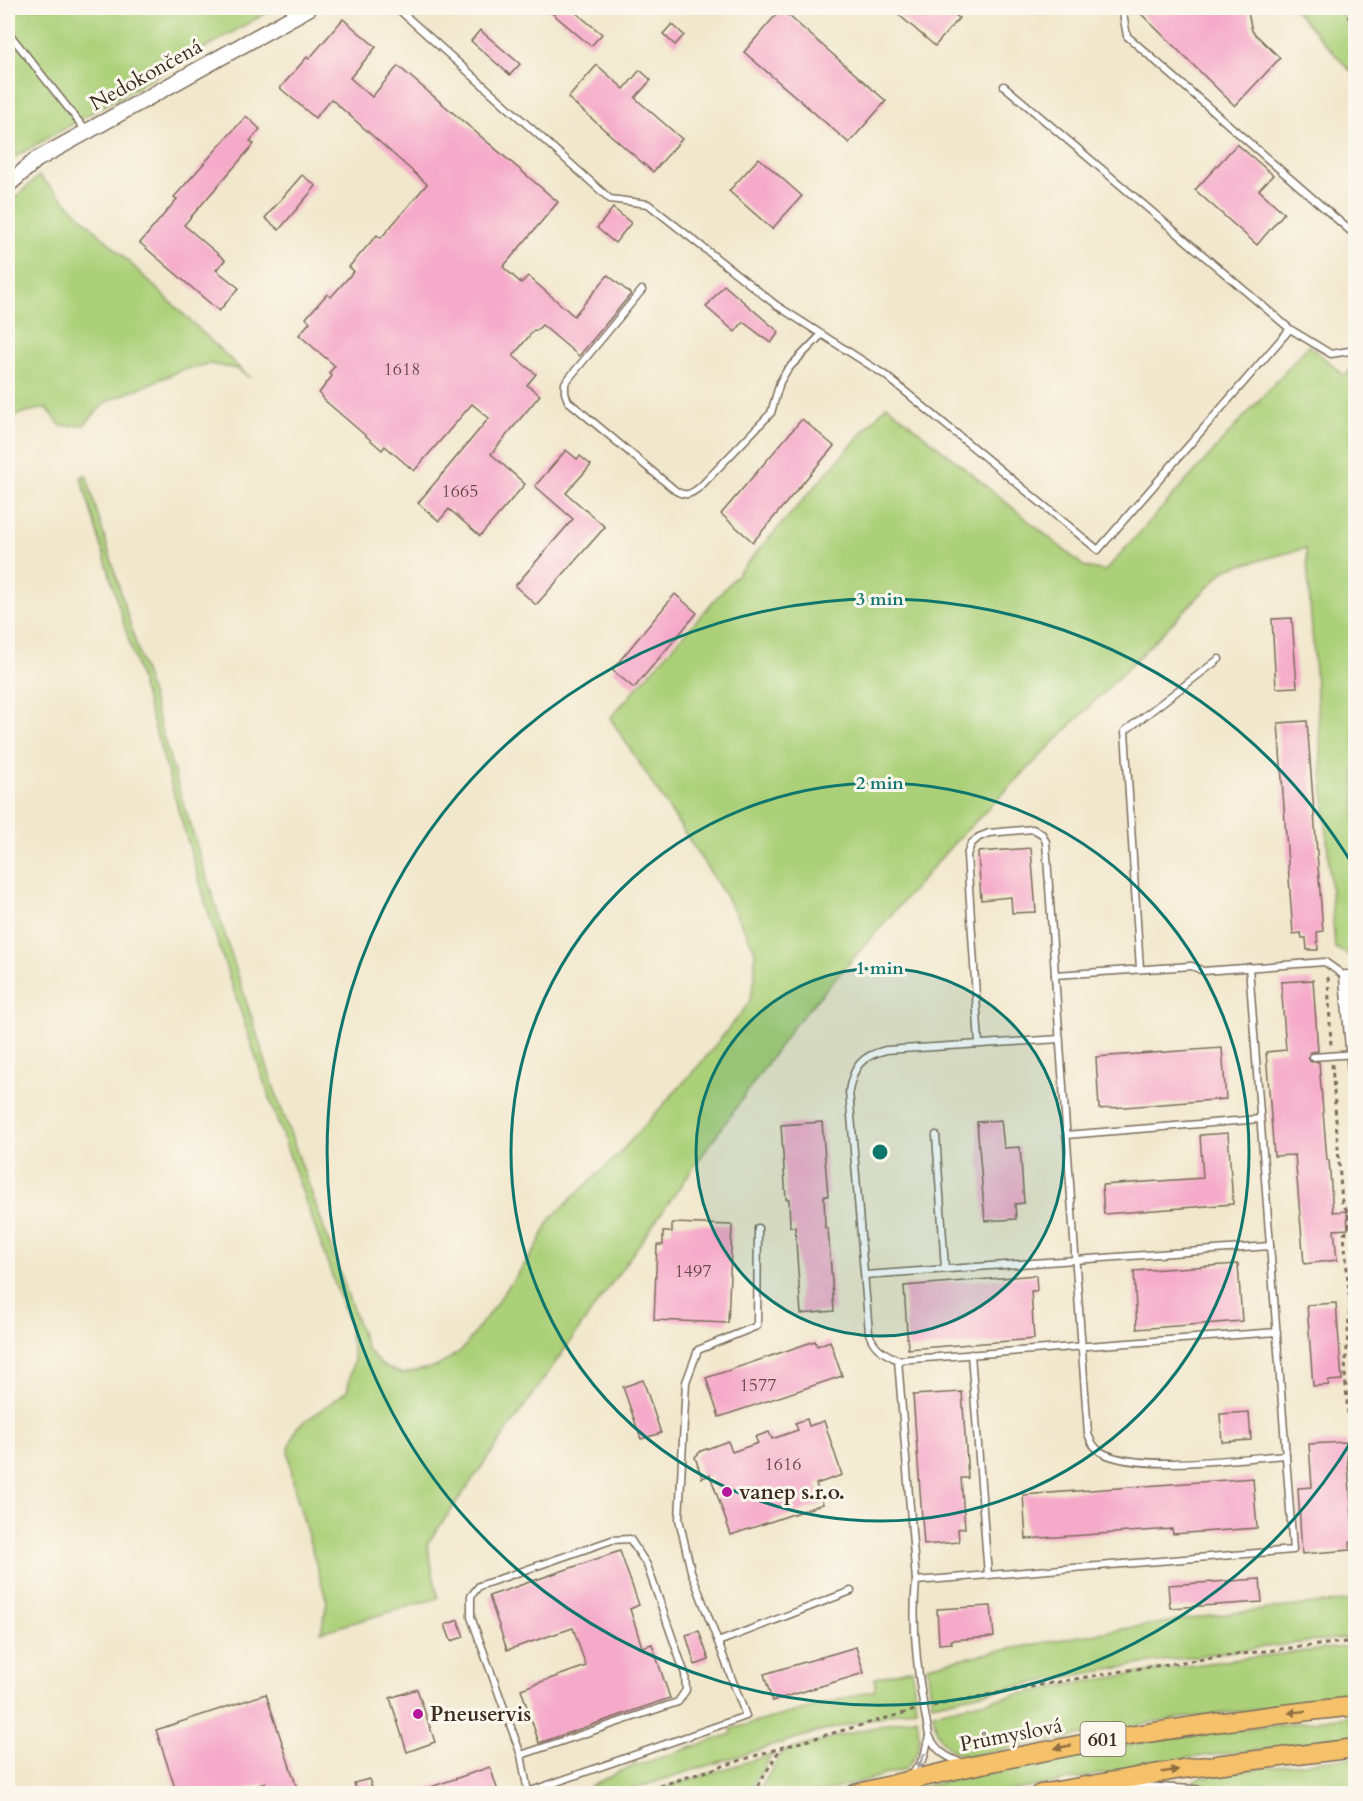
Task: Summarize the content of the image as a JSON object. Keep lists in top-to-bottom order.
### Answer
{
  "streets": {
    "main road": ["Průmyslová", "601"],
    "street": ["Nedokončená"]
  },
  "places": ["vanep s.r.o.", "Pneuservis"],
  "house_numbers": [
    "1618",
    "1665",
    "1497",
    "1577",
    "1616"
  ],
  "rings": ["3 min", "2 min", "1 min"]
}
